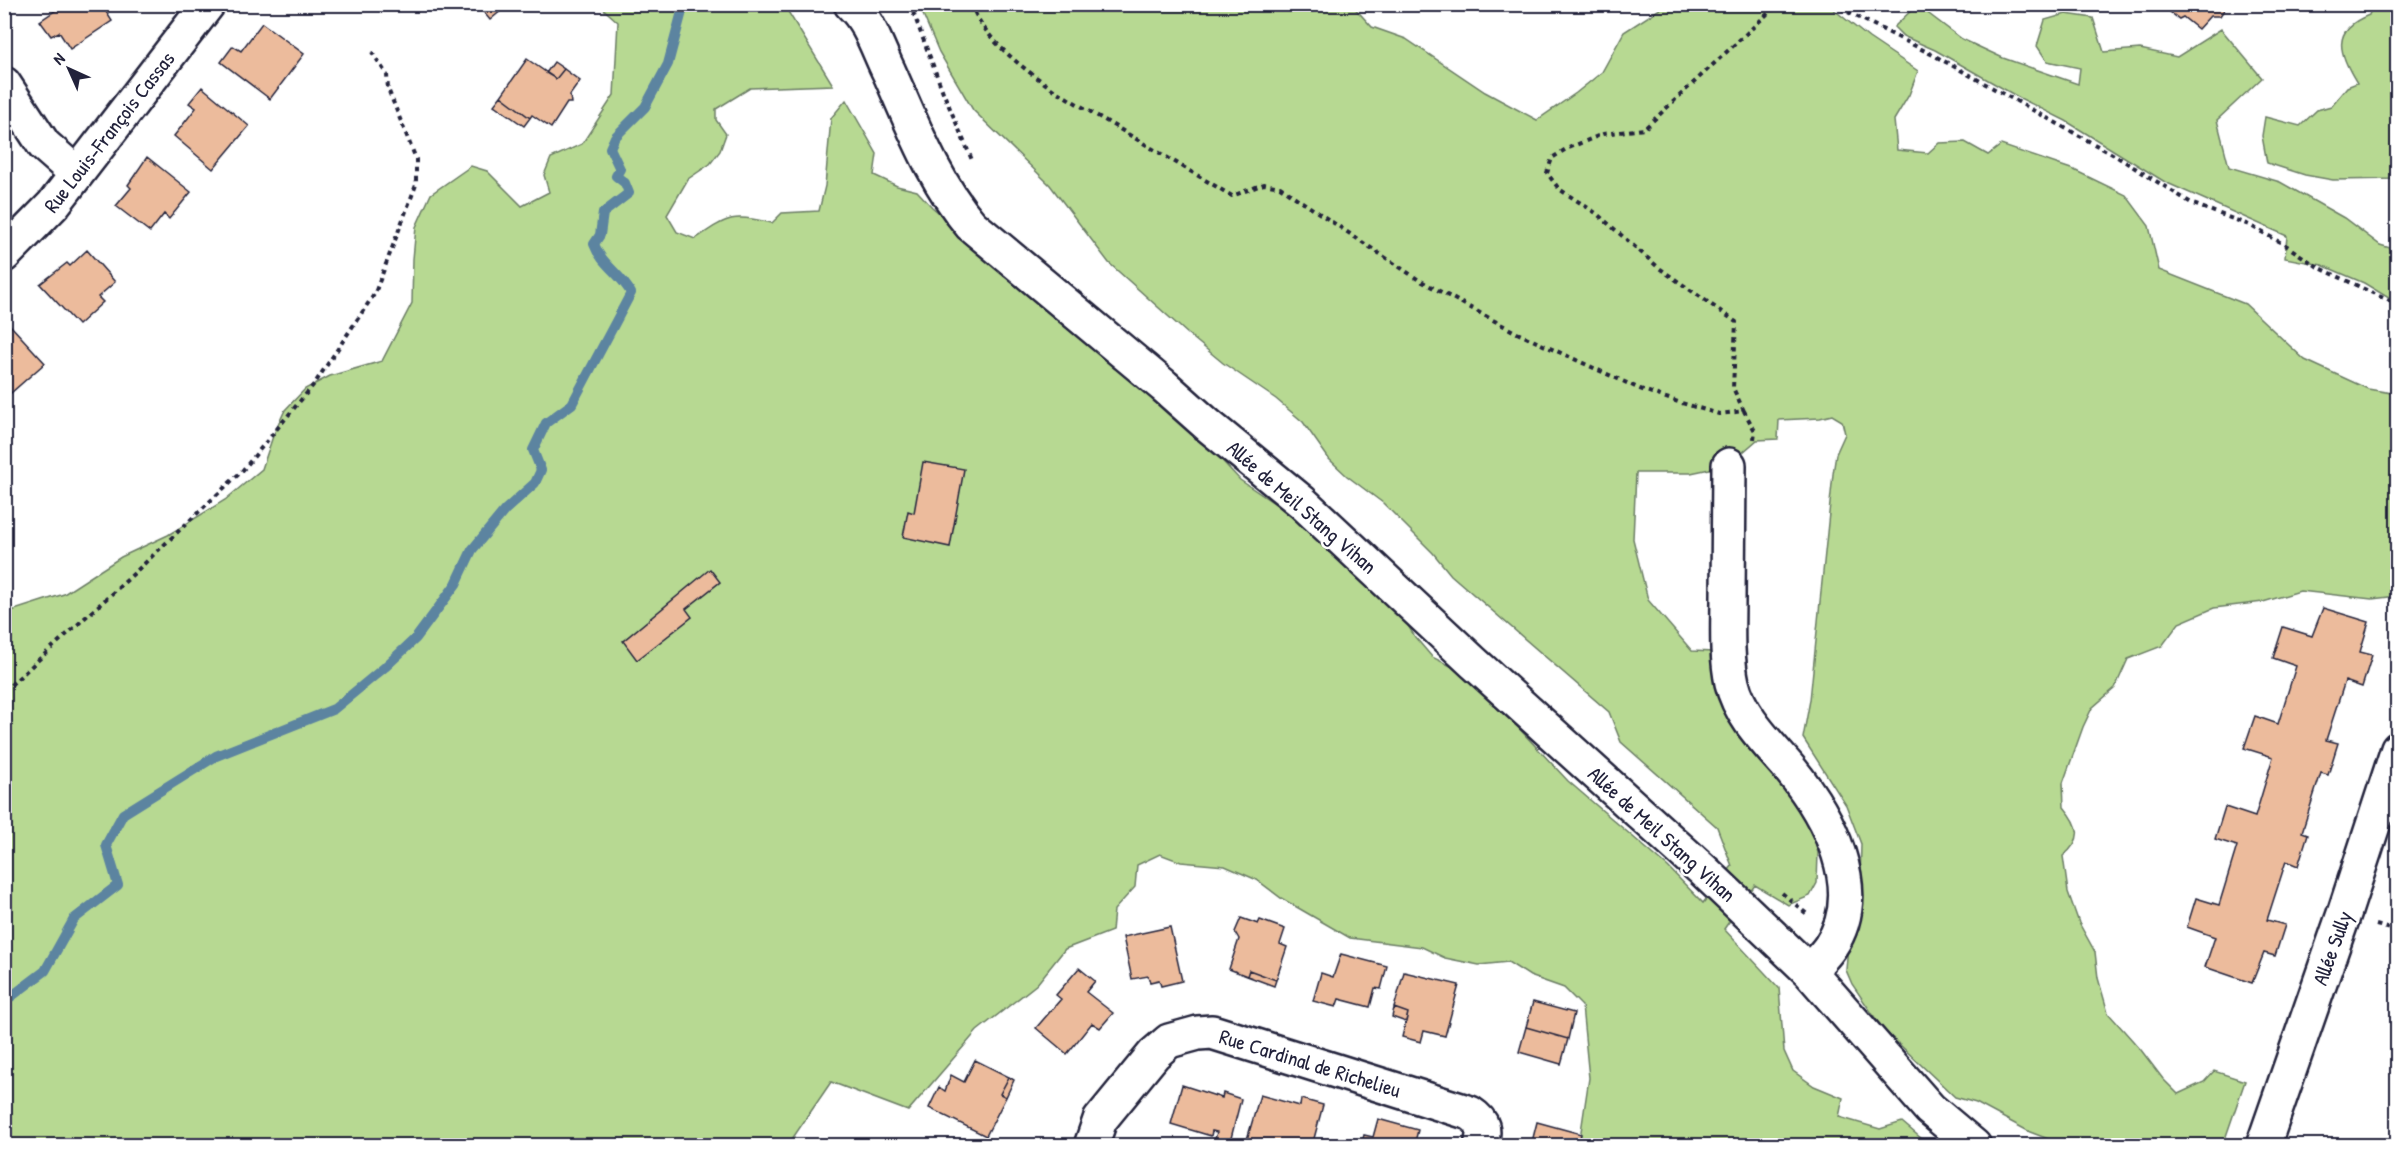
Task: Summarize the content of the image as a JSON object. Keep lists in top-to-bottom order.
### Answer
{
  "streets": {
    "street": [
      "Rue Louis-François Cassas",
      "Allée de Meil Stang Vihan",
      "Allée Sully",
      "Rue Cardinal de Richelieu"
    ]
  },
  "north": "top left"
}
